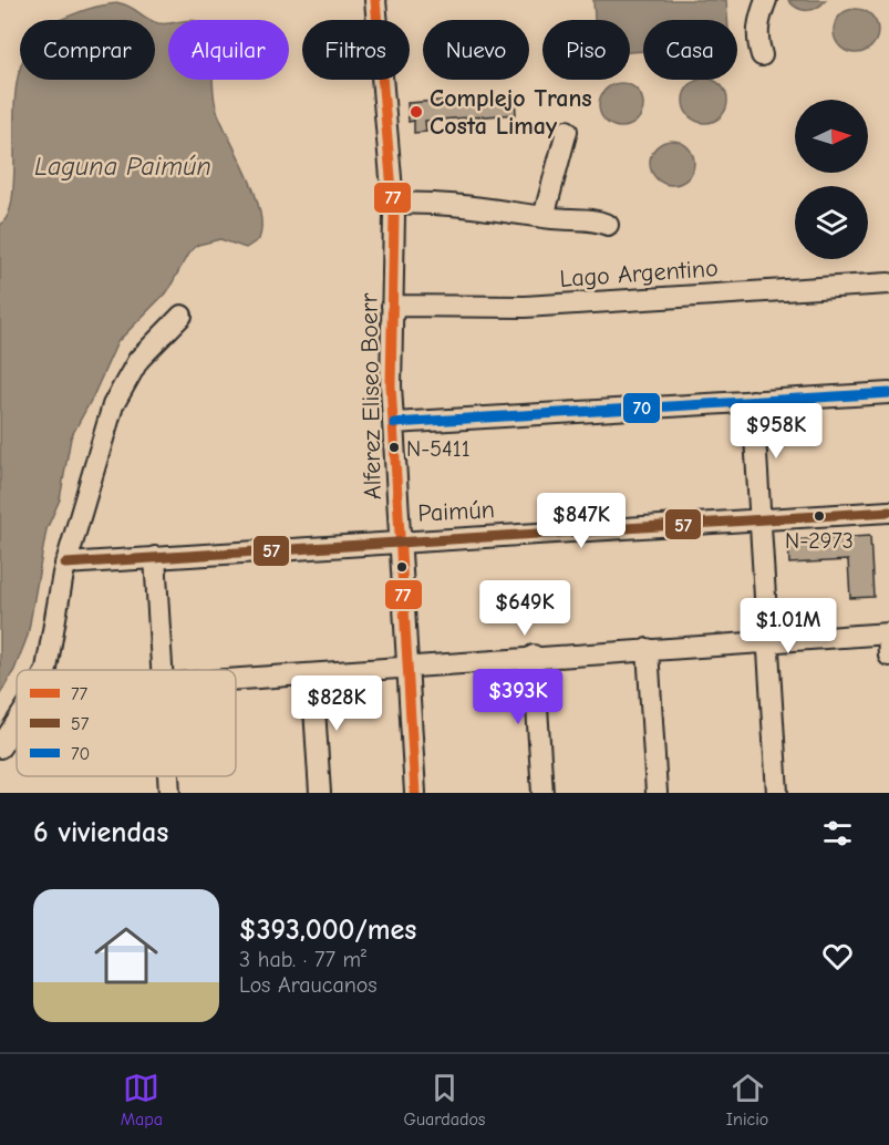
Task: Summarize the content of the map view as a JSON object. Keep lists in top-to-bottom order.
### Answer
{
  "streets": {
    "street": ["Lago Argentino", "Alferez Eliseo Boerr", "Paimún"]
  },
  "crossings": [
    ["Lago Argentino", "Alferez Eliseo Boerr"],
    ["Alferez Eliseo Boerr", "Paimún"]
  ],
  "water": ["Laguna Paimún"],
  "places": ["Complejo Trans Costa Limay", "N-5411", "N-2973"],
  "lines": ["transit line 77", "transit line 70", "transit line 57"],
  "legend": ["77", "57", "70"],
  "north": "right",
  "page": {
    "chip": [
      "Comprar",
      "Alquilar",
      "Filtros",
      "Nuevo",
      "Piso",
      "Casa"
    ],
    "price": [
      "$958K",
      "$847K",
      "$649K",
      "$1.01M",
      "$393K",
      "$828K"
    ],
    "heading": "6 viviendas",
    "list": [
      {
        "name": "$393,000/mes",
        "note": "3 hab. · 77 m² · Los Araucanos"
      }
    ],
    "tabs": ["Mapa", "Guardados", "Inicio"]
  }
}
